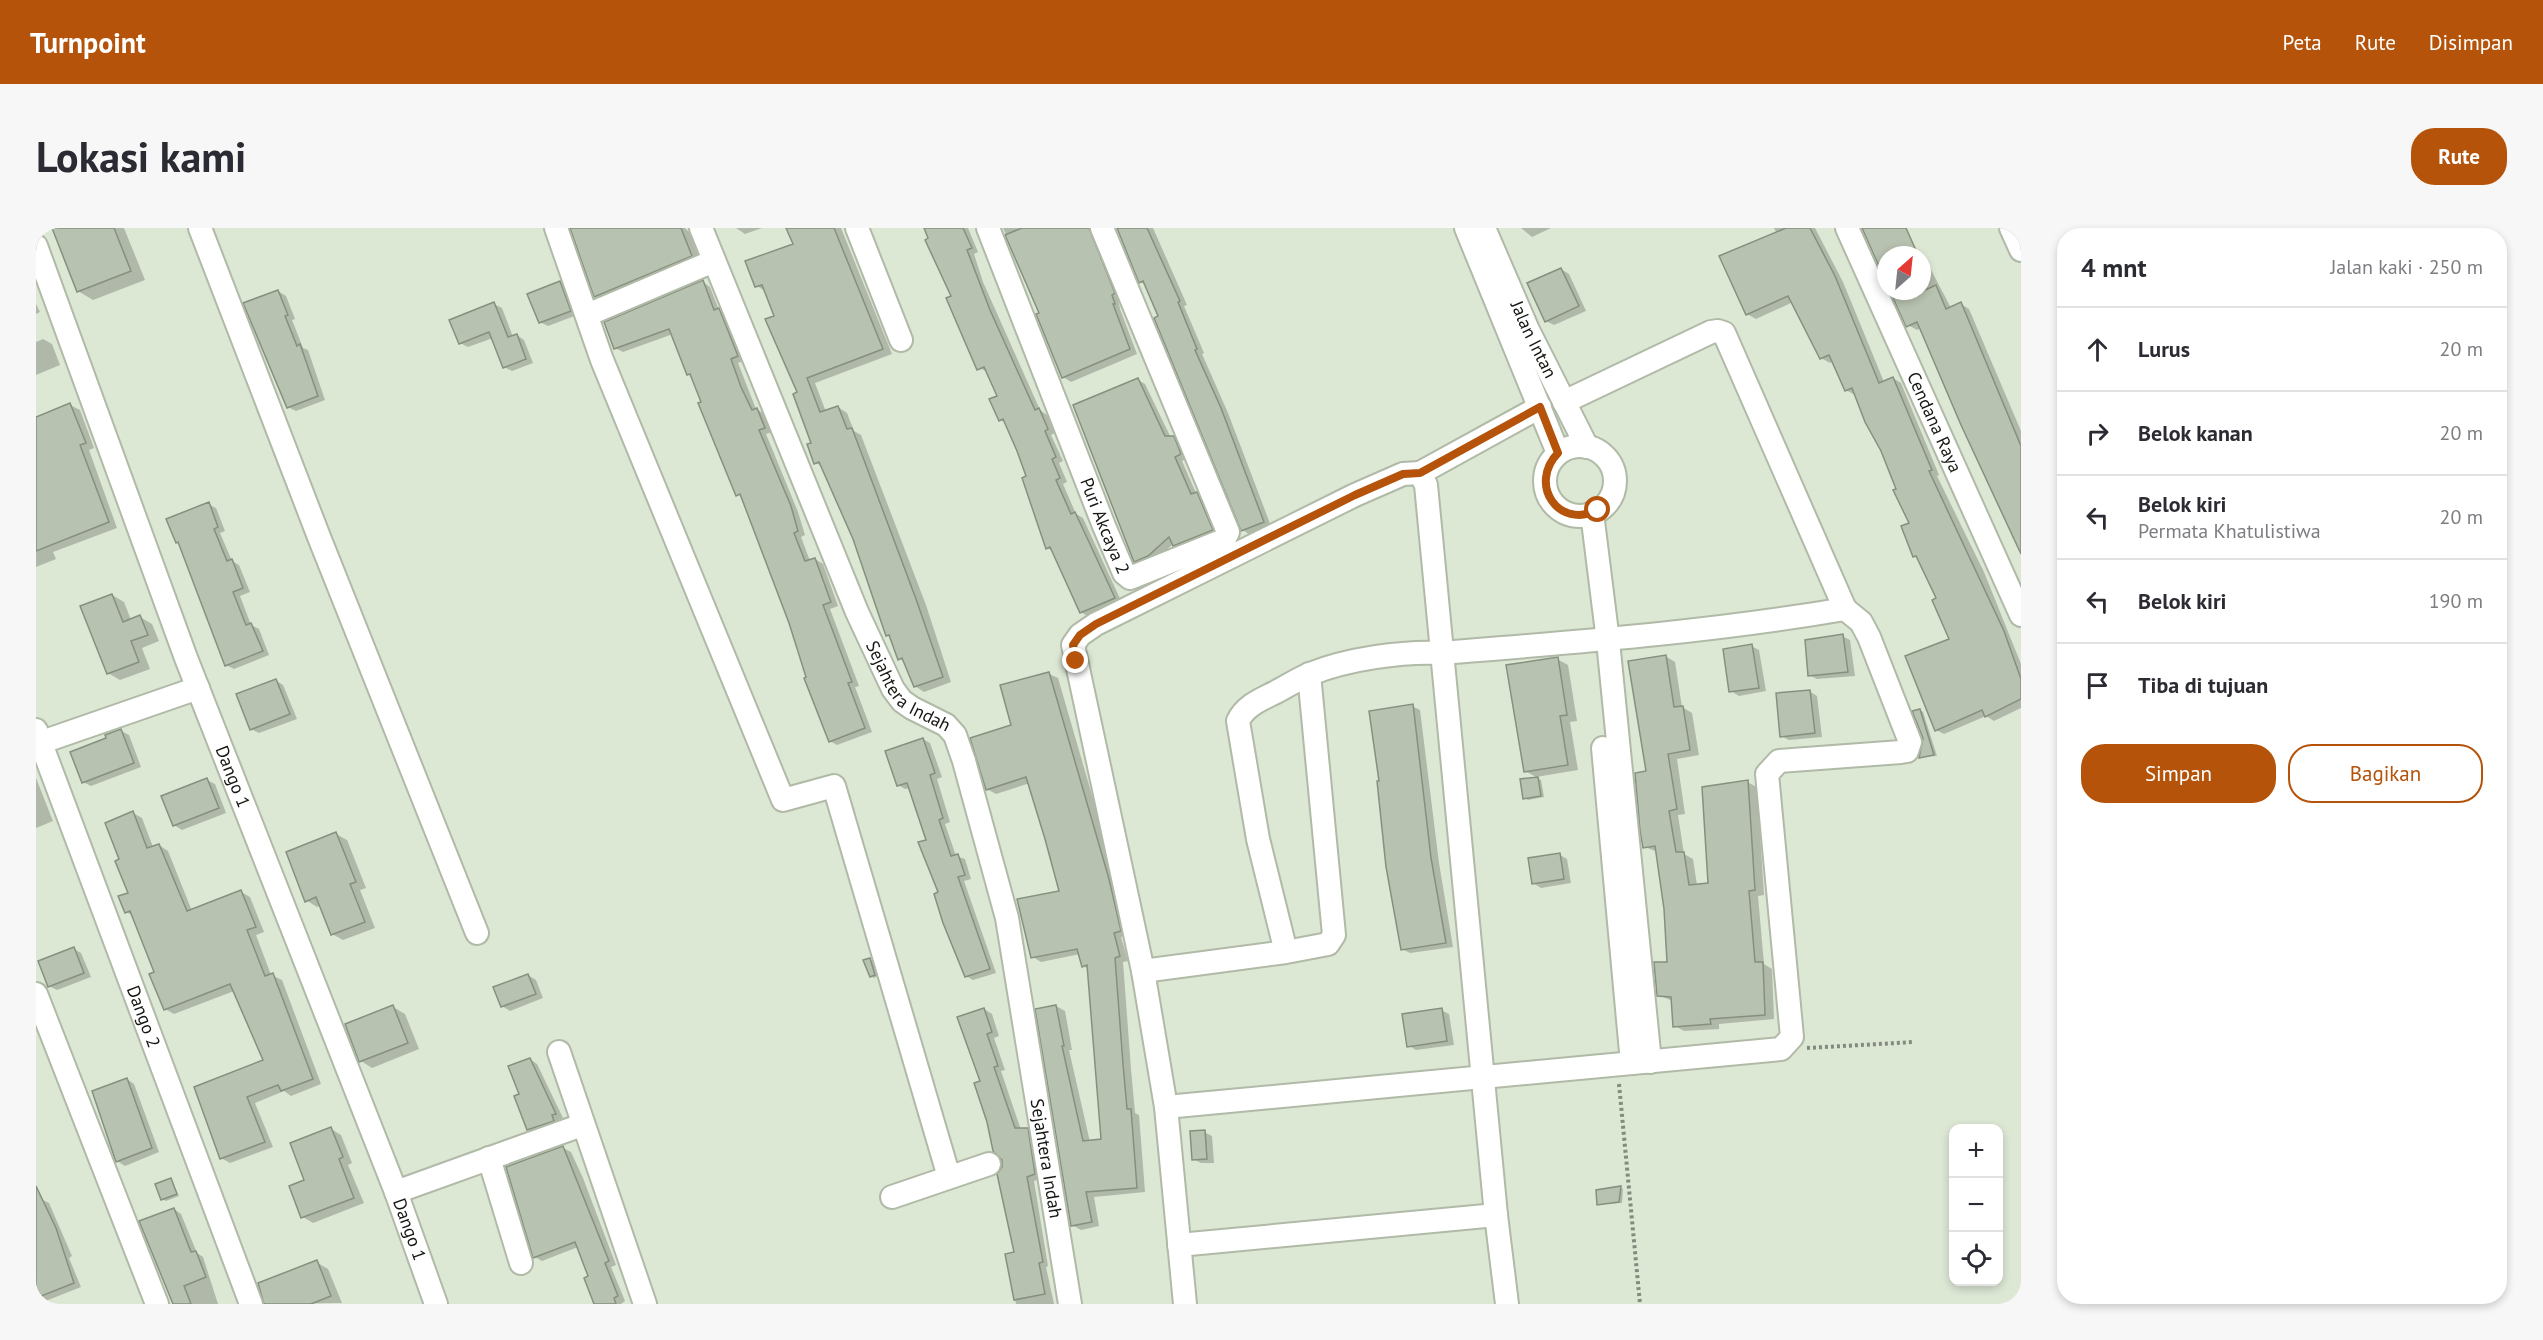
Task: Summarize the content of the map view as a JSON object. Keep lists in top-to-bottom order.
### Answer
{
  "streets": {
    "street": [
      "Jalan Intan",
      "Cendana Raya",
      "Puri Akcaya 2",
      "Sejahtera Indah",
      "Dango 1",
      "Dango 2"
    ]
  },
  "north": "top right",
  "page": {
    "header": "Turnpoint",
    "nav": ["Peta", "Rute", "Disimpan"],
    "buttons": [
      "Rute",
      ["Simpan", "Bagikan"]
    ],
    "title": "Lokasi kami",
    "heading": ["4 mnt", "Jalan kaki · 250 m"],
    "list": [
      ["Lurus", "20 m"],
      ["Belok kanan", "20 m"],
      ["Belok kiri", "Permata Khatulistiwa", "20 m"],
      ["Belok kiri", "190 m"],
      "Tiba di tujuan"
    ],
    "map_buttons": ["+", "−"]
  }
}
